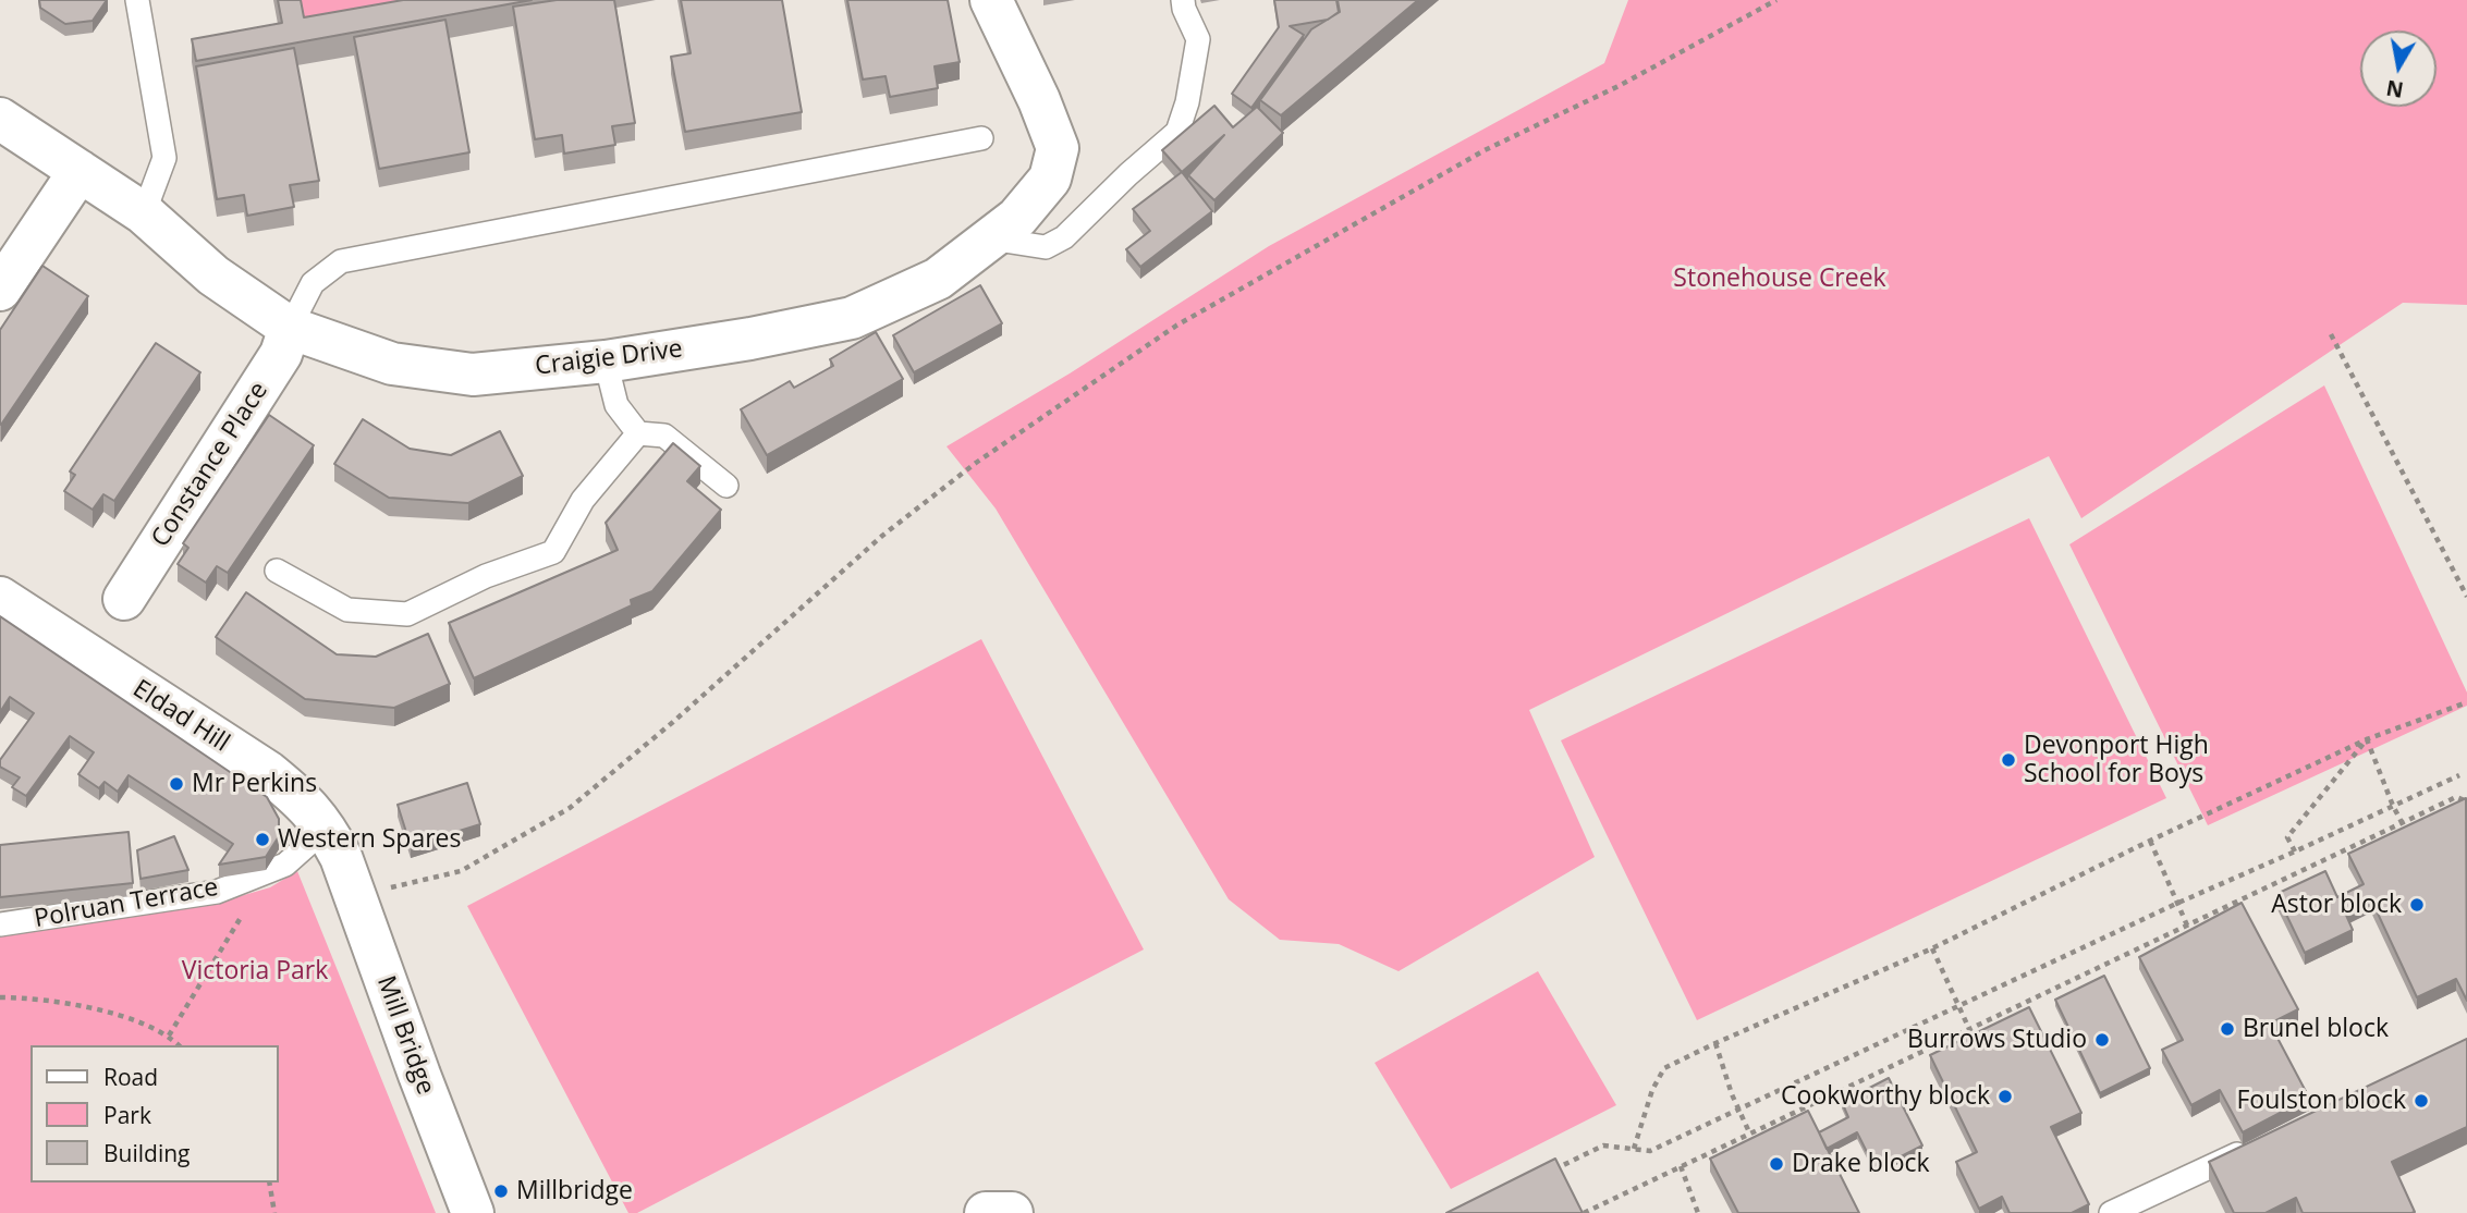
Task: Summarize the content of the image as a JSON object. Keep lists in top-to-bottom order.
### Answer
{
  "streets": {
    "street": [
      "Craigie Drive",
      "Constance Place",
      "Eldad Hill",
      "Mill Bridge"
    ],
    "lane": ["Polruan Terrace"]
  },
  "crossings": [
    ["Craigie Drive", "Constance Place"],
    ["Eldad Hill", "Polruan Terrace"],
    ["Eldad Hill", "Mill Bridge"],
    ["Polruan Terrace", "Mill Bridge"]
  ],
  "parks": ["Stonehouse Creek", "Victoria Park"],
  "places": [
    "Devonport High School for Boys",
    "Mr Perkins",
    "Western Spares",
    "Astor block",
    "Brunel block",
    "Burrows Studio",
    "Cookworthy block",
    "Foulston block",
    "Drake block",
    "Millbridge"
  ],
  "legend": ["Road", "Park", "Building"],
  "north": "bottom"
}
